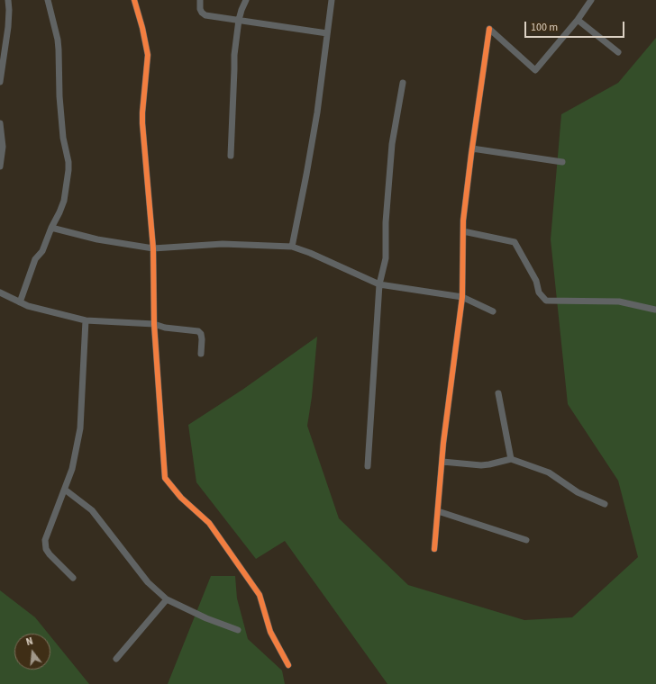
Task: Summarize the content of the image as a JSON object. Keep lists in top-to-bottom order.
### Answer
{
  "scale_bar": "100 m",
  "north": "top"
}
